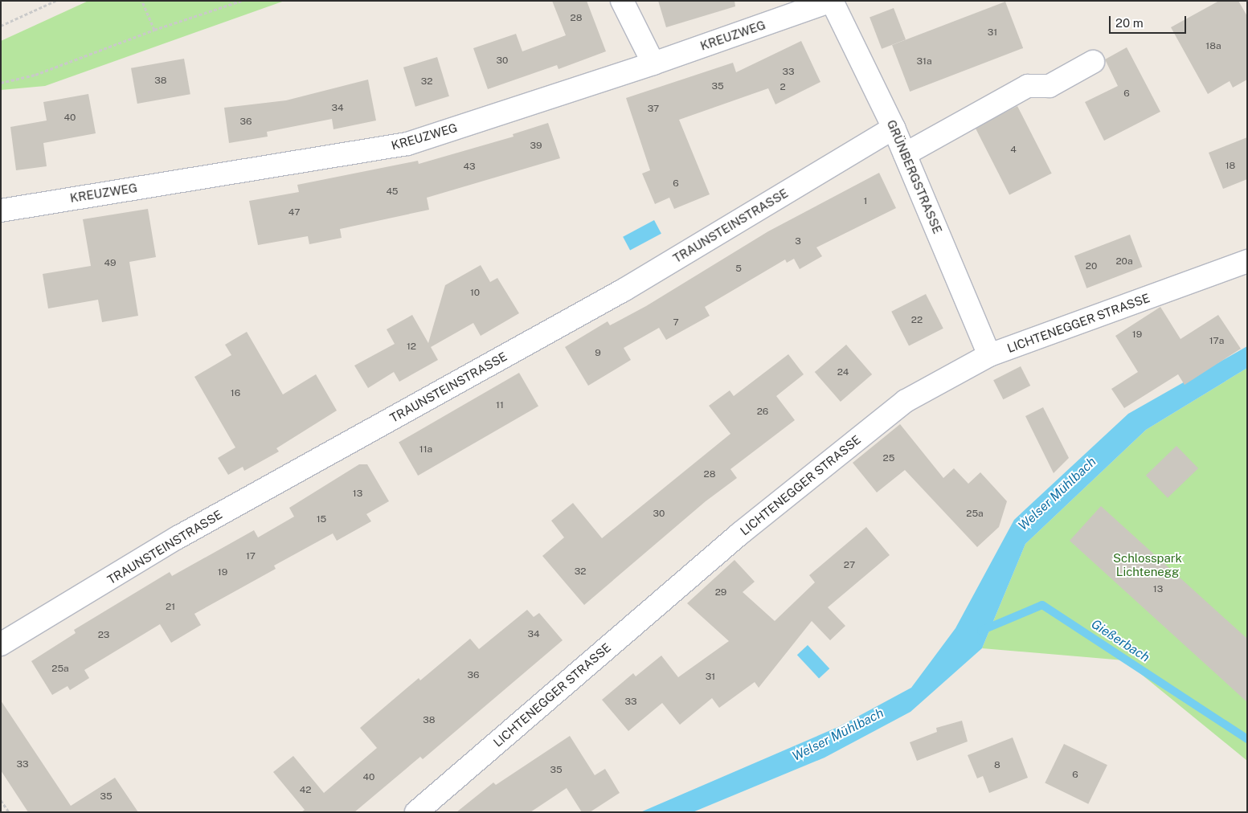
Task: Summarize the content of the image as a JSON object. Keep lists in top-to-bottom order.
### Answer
{
  "streets": {
    "street": [
      "KREUZWEG",
      "GRÜNBERGSTRASSE",
      "TRAUNSTEINSTRASSE",
      "LICHTENEGGER STRASSE"
    ]
  },
  "crossings": [
    ["KREUZWEG", "GRÜNBERGSTRASSE"],
    ["GRÜNBERGSTRASSE", "TRAUNSTEINSTRASSE"],
    ["GRÜNBERGSTRASSE", "LICHTENEGGER STRASSE"]
  ],
  "water": ["Welser Mühlbach", "Gießerbach"],
  "parks": ["Schlosspark Lichtenegg"],
  "house_numbers": [
    "28",
    "31",
    "18a",
    "30",
    "31a",
    "33",
    "38",
    "32",
    "35",
    "2",
    "6",
    "34",
    "37",
    "40",
    "36",
    "39",
    "4",
    "18",
    "43",
    "6",
    "45",
    "1",
    "47",
    "3",
    "20a",
    "49",
    "20",
    "5",
    "10",
    "22",
    "7",
    "19",
    "17a",
    "12",
    "9",
    "24",
    "16",
    "11",
    "26",
    "11a",
    "25",
    "28",
    "13",
    "30",
    "25a",
    "15",
    "17",
    "27",
    "32",
    "19",
    "13",
    "29",
    "21",
    "34",
    "23",
    "25a",
    "36",
    "31",
    "33",
    "38",
    "33",
    "8",
    "35",
    "6",
    "40",
    "42",
    "35"
  ],
  "scale_bar": "20 m"
}
